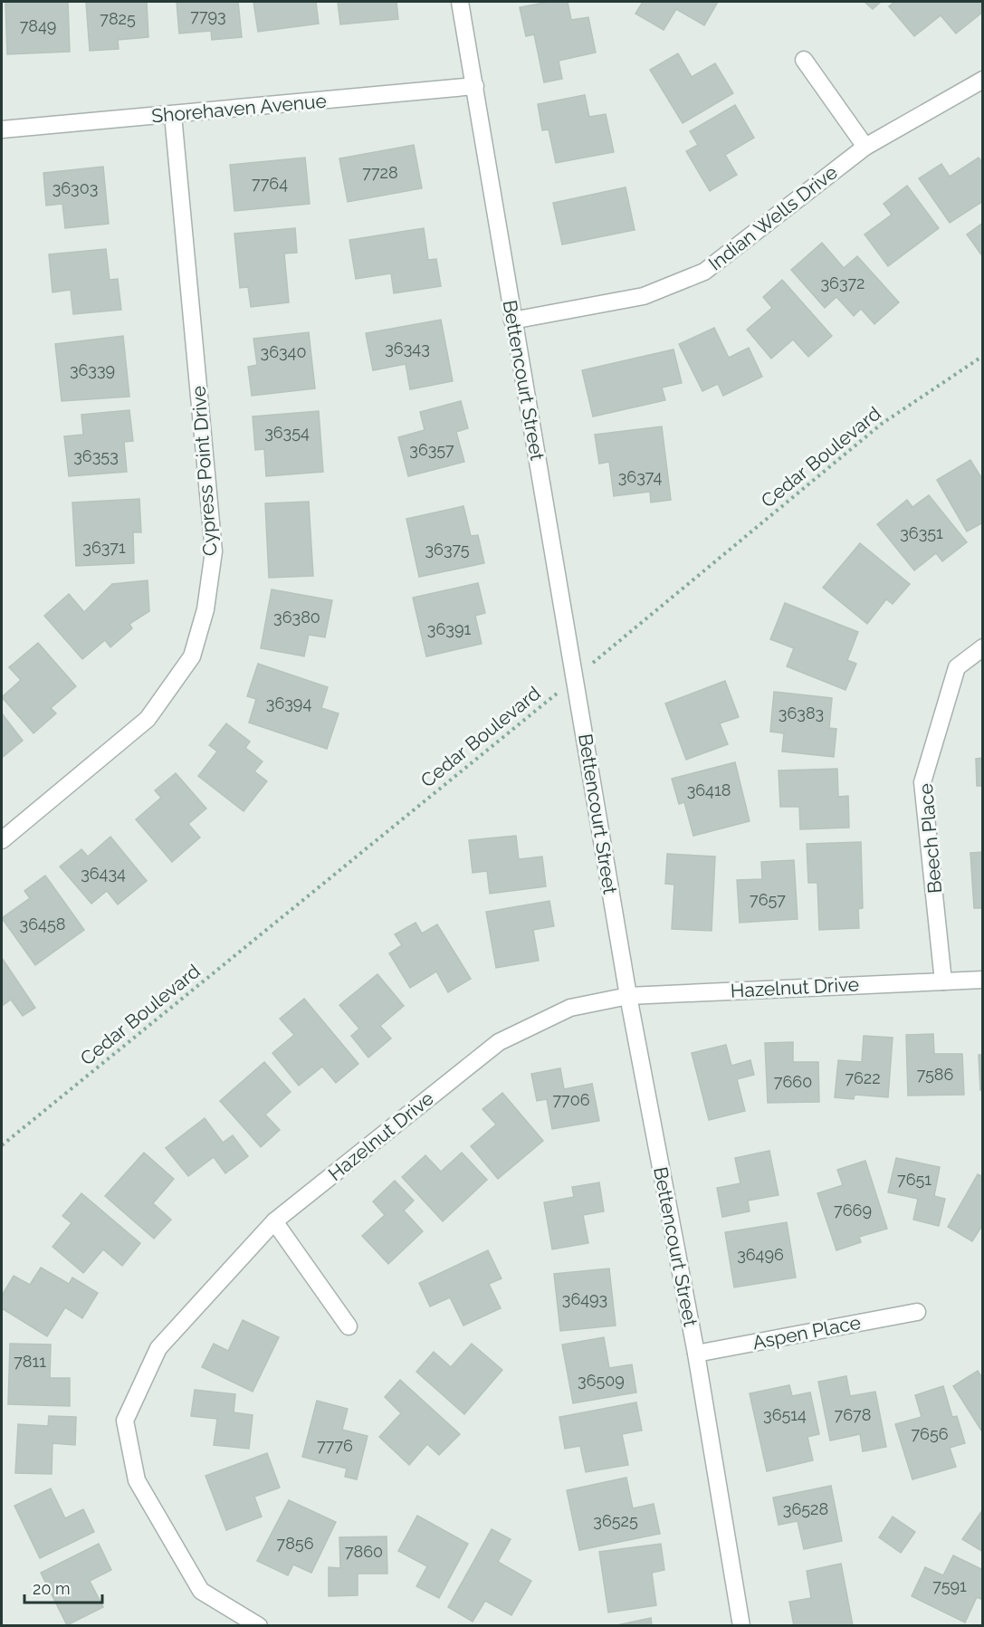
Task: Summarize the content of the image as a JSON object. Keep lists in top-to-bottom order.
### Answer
{
  "streets": {
    "street": [
      "Shorehaven Avenue",
      "Indian Wells Drive",
      "Bettencourt Street",
      "Cypress Point Drive",
      "Beech Place",
      "Hazelnut Drive",
      "Aspen Place"
    ],
    "path": ["Cedar Boulevard"]
  },
  "crossings": [
    ["Shorehaven Avenue", "Bettencourt Street"],
    ["Shorehaven Avenue", "Cypress Point Drive"],
    ["Indian Wells Drive", "Bettencourt Street"],
    ["Bettencourt Street", "Cedar Boulevard"],
    ["Bettencourt Street", "Hazelnut Drive"],
    ["Bettencourt Street", "Aspen Place"],
    ["Beech Place", "Hazelnut Drive"]
  ],
  "house_numbers": [
    "7793",
    "7825",
    "7849",
    "7728",
    "7764",
    "36303",
    "36372",
    "36343",
    "36340",
    "36339",
    "36354",
    "36357",
    "36353",
    "36374",
    "36351",
    "36371",
    "36375",
    "36380",
    "36391",
    "36394",
    "36383",
    "36418",
    "36434",
    "7657",
    "36458",
    "7586",
    "7622",
    "7660",
    "7706",
    "7651",
    "7669",
    "36496",
    "36493",
    "7811",
    "36509",
    "36514",
    "7678",
    "7656",
    "7776",
    "36528",
    "36525",
    "7856",
    "7860",
    "7591"
  ],
  "scale_bar": "20 m"
}
